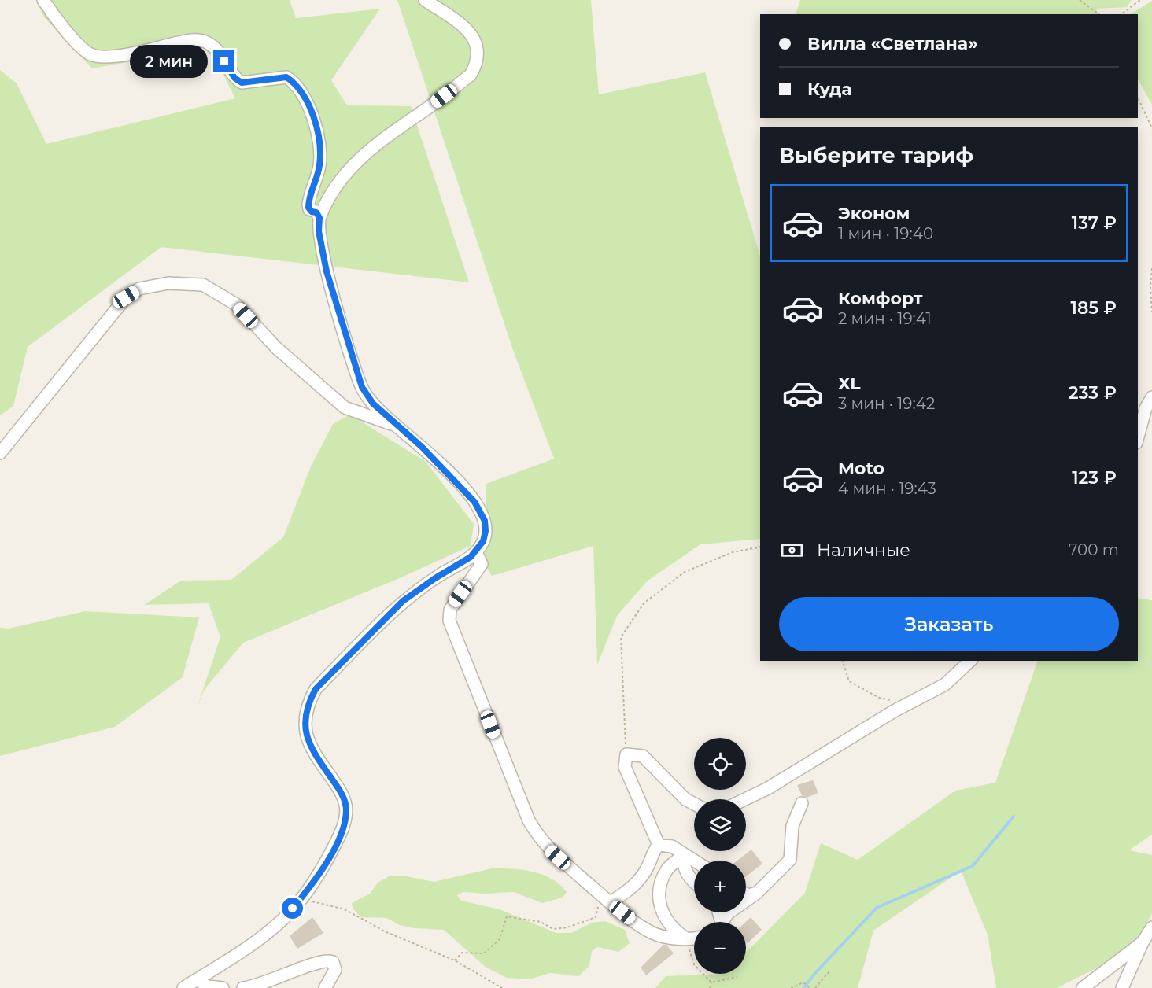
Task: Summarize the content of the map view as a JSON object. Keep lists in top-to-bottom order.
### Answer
{
  "page": {
    "banner": ["Вилла «Светлана»", "Куда"],
    "bubble": "2 мин",
    "heading": "Выберите тариф",
    "list": [
      {
        "name": "Эконом",
        "note": "1 мин · 19:40",
        "value": "137 ₽"
      },
      {
        "name": "Комфорт",
        "note": "2 мин · 19:41",
        "value": "185 ₽"
      },
      {
        "name": "XL",
        "note": "3 мин · 19:42",
        "value": "233 ₽"
      },
      {
        "name": "Moto",
        "note": "4 мин · 19:43",
        "value": "123 ₽"
      }
    ],
    "pay": ["Наличные", "700 m"],
    "buttons": "Заказать",
    "map_buttons": ["+", "−"]
  }
}
